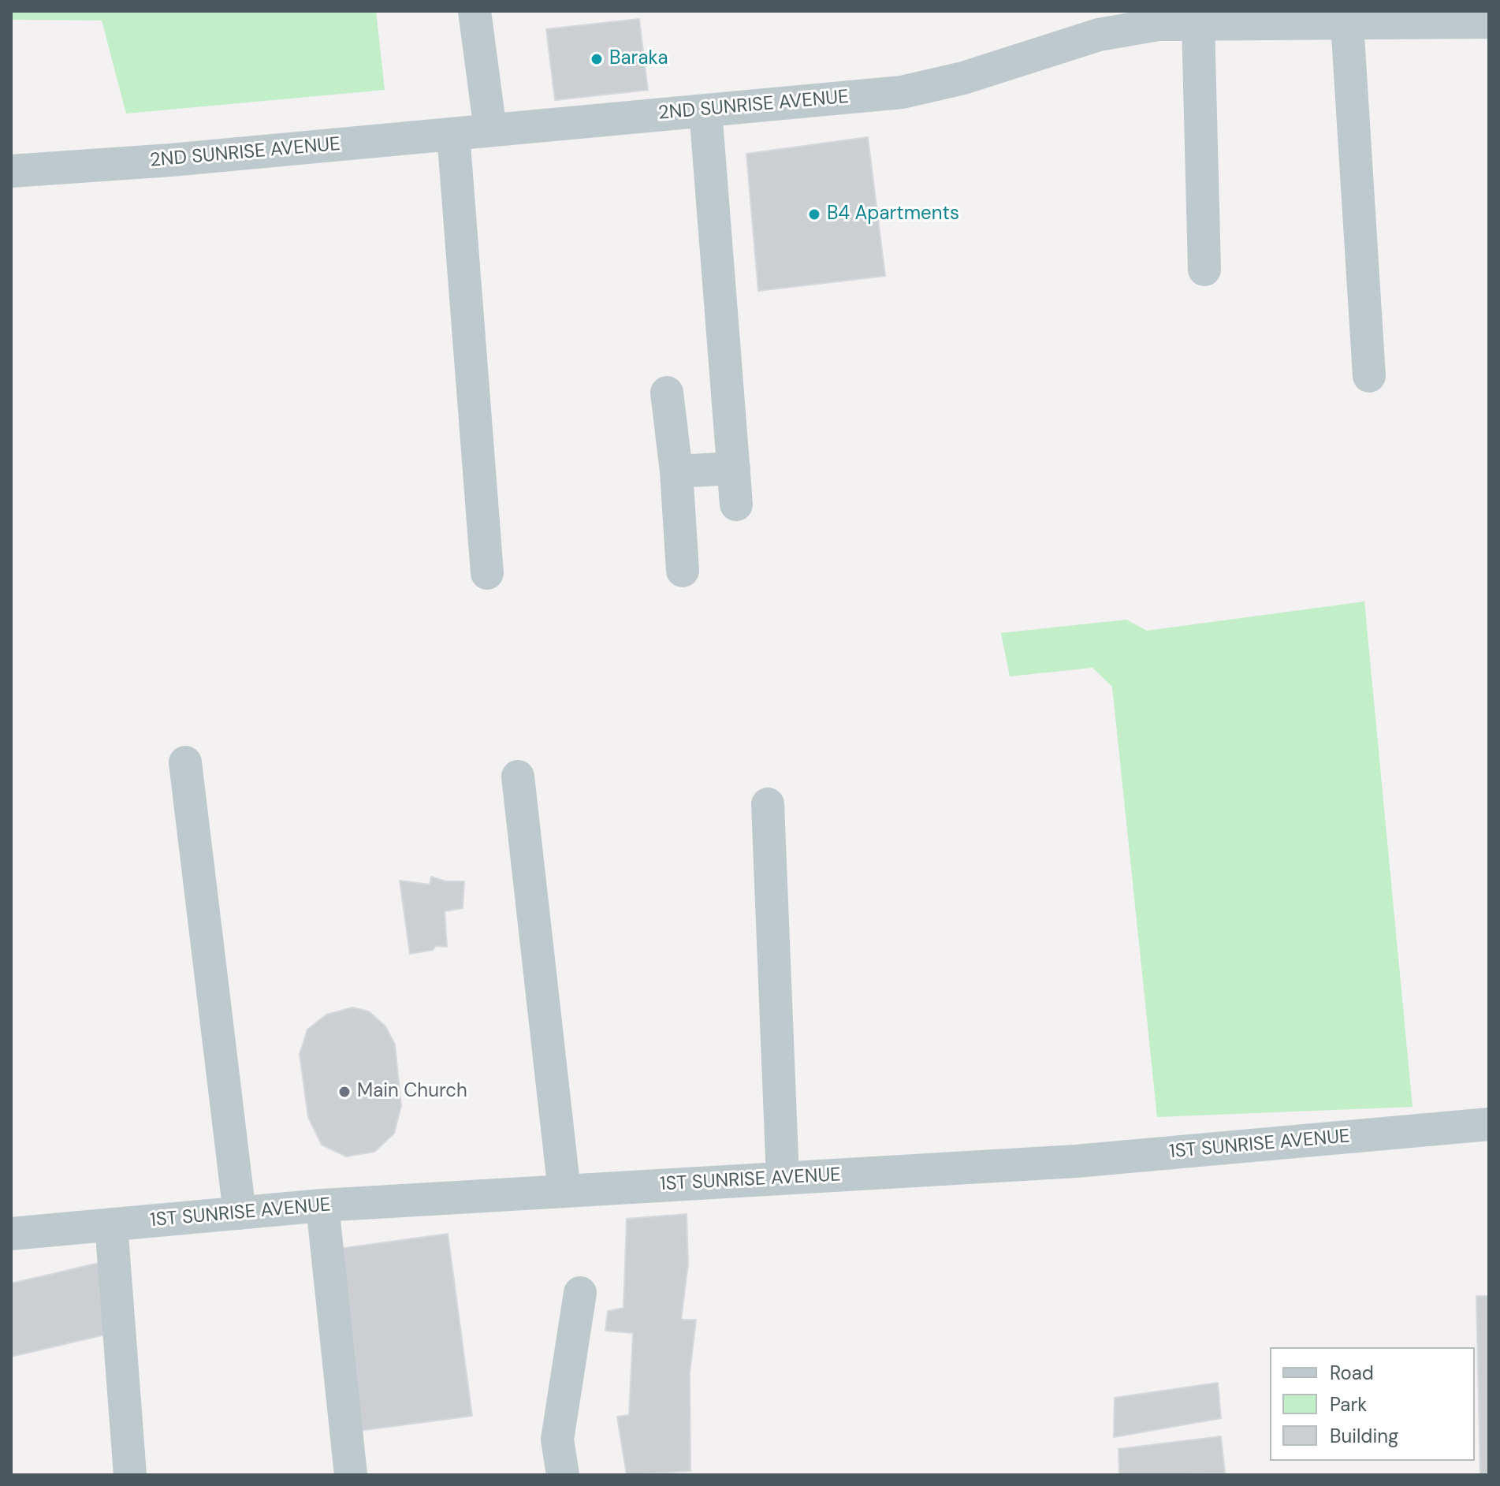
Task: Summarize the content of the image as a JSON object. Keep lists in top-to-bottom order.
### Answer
{
  "streets": {
    "street": ["2ND SUNRISE AVENUE", "1ST SUNRISE AVENUE"]
  },
  "places": ["Baraka", "B4 Apartments", "Main Church"],
  "legend": ["Road", "Park", "Building"]
}
